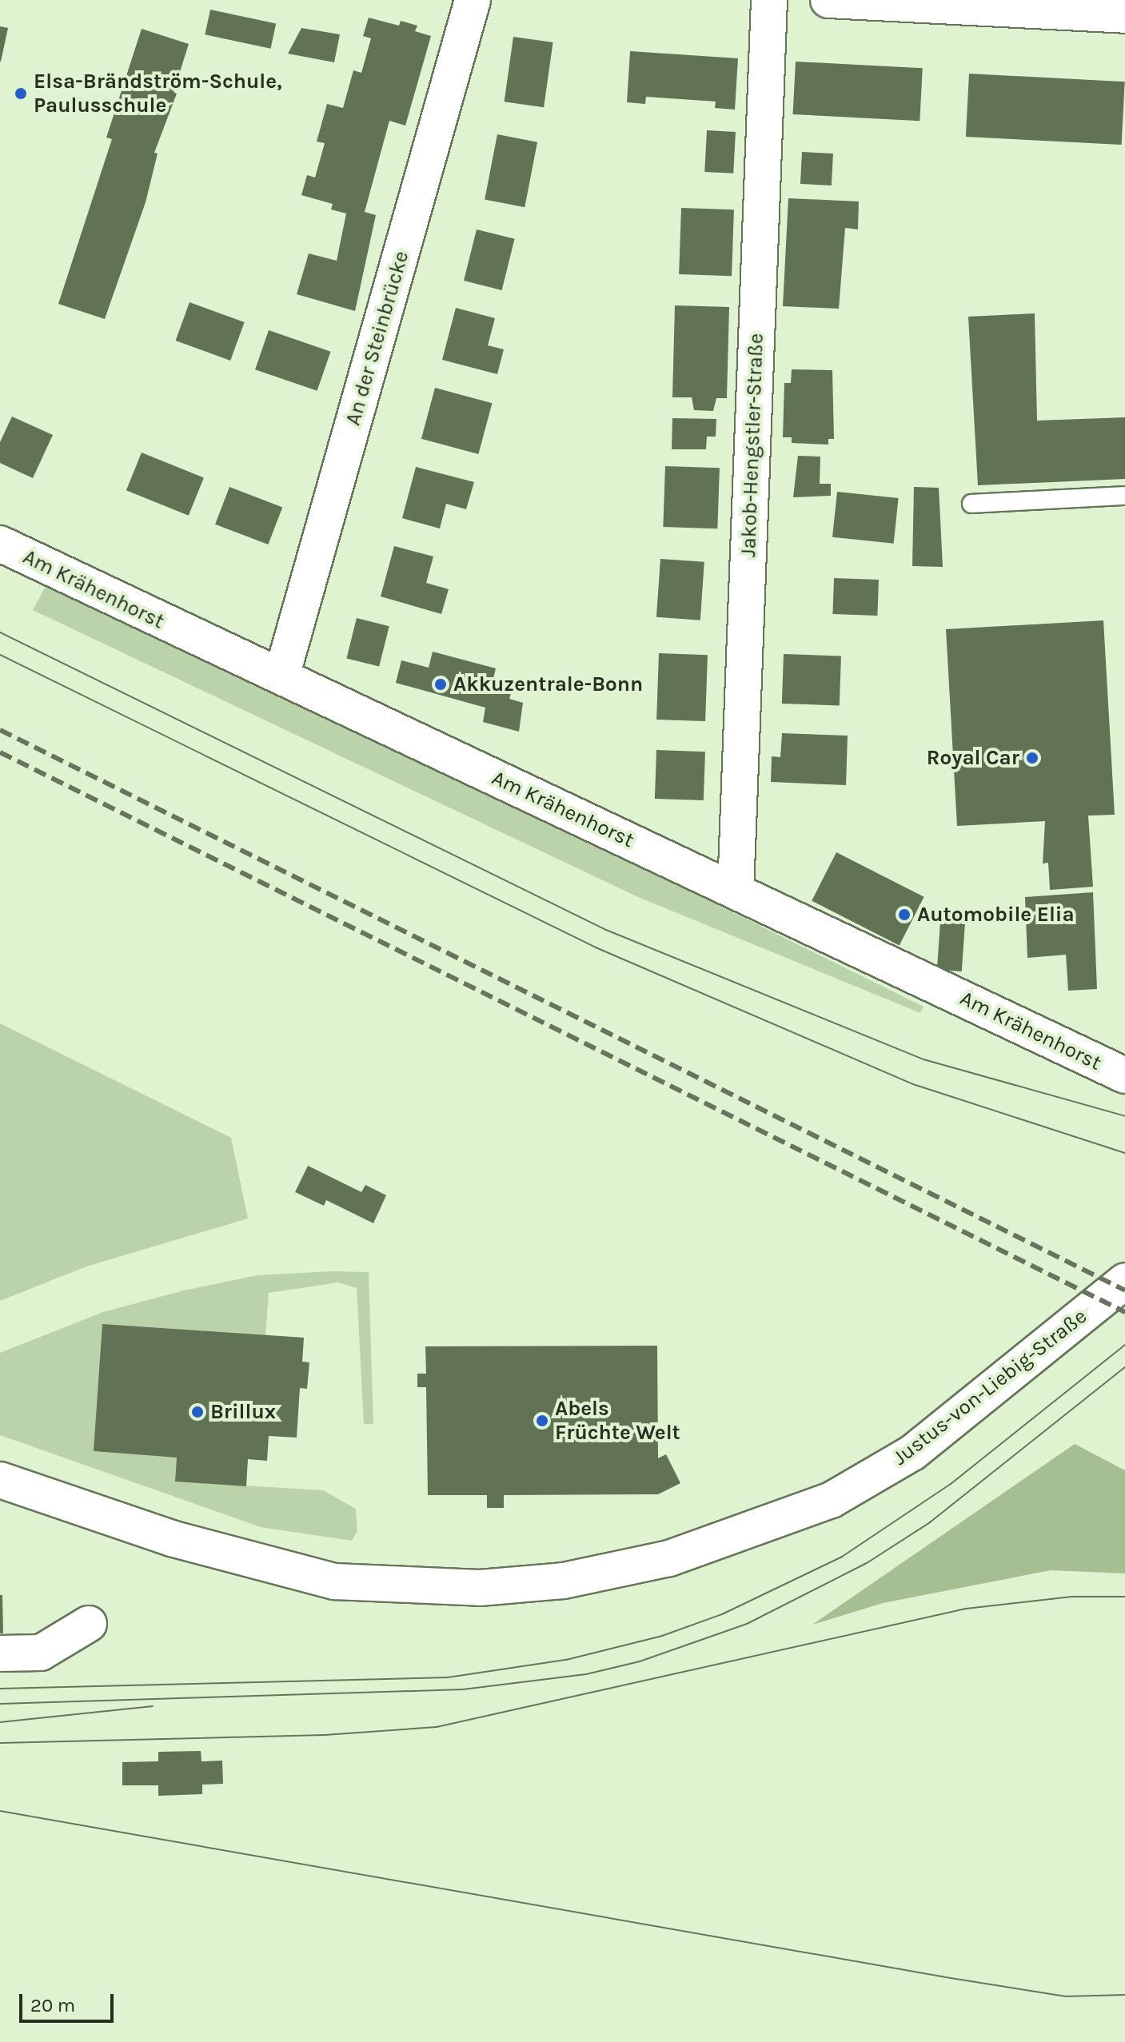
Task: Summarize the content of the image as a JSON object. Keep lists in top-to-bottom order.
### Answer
{
  "streets": {
    "street": [
      "An der Steinbrücke",
      "Jakob-Hengstler-Straße",
      "Am Krähenhorst",
      "Justus-von-Liebig-Straße"
    ]
  },
  "crossings": [
    ["An der Steinbrücke", "Am Krähenhorst"],
    ["Jakob-Hengstler-Straße", "Am Krähenhorst"]
  ],
  "places": [
    "Elsa-Brändström-Schule, Paulusschule",
    "Akkuzentrale-Bonn",
    "Royal Car",
    "Automobile Elia",
    "Brillux",
    "Abels Früchte Welt"
  ],
  "scale_bar": "20 m"
}
